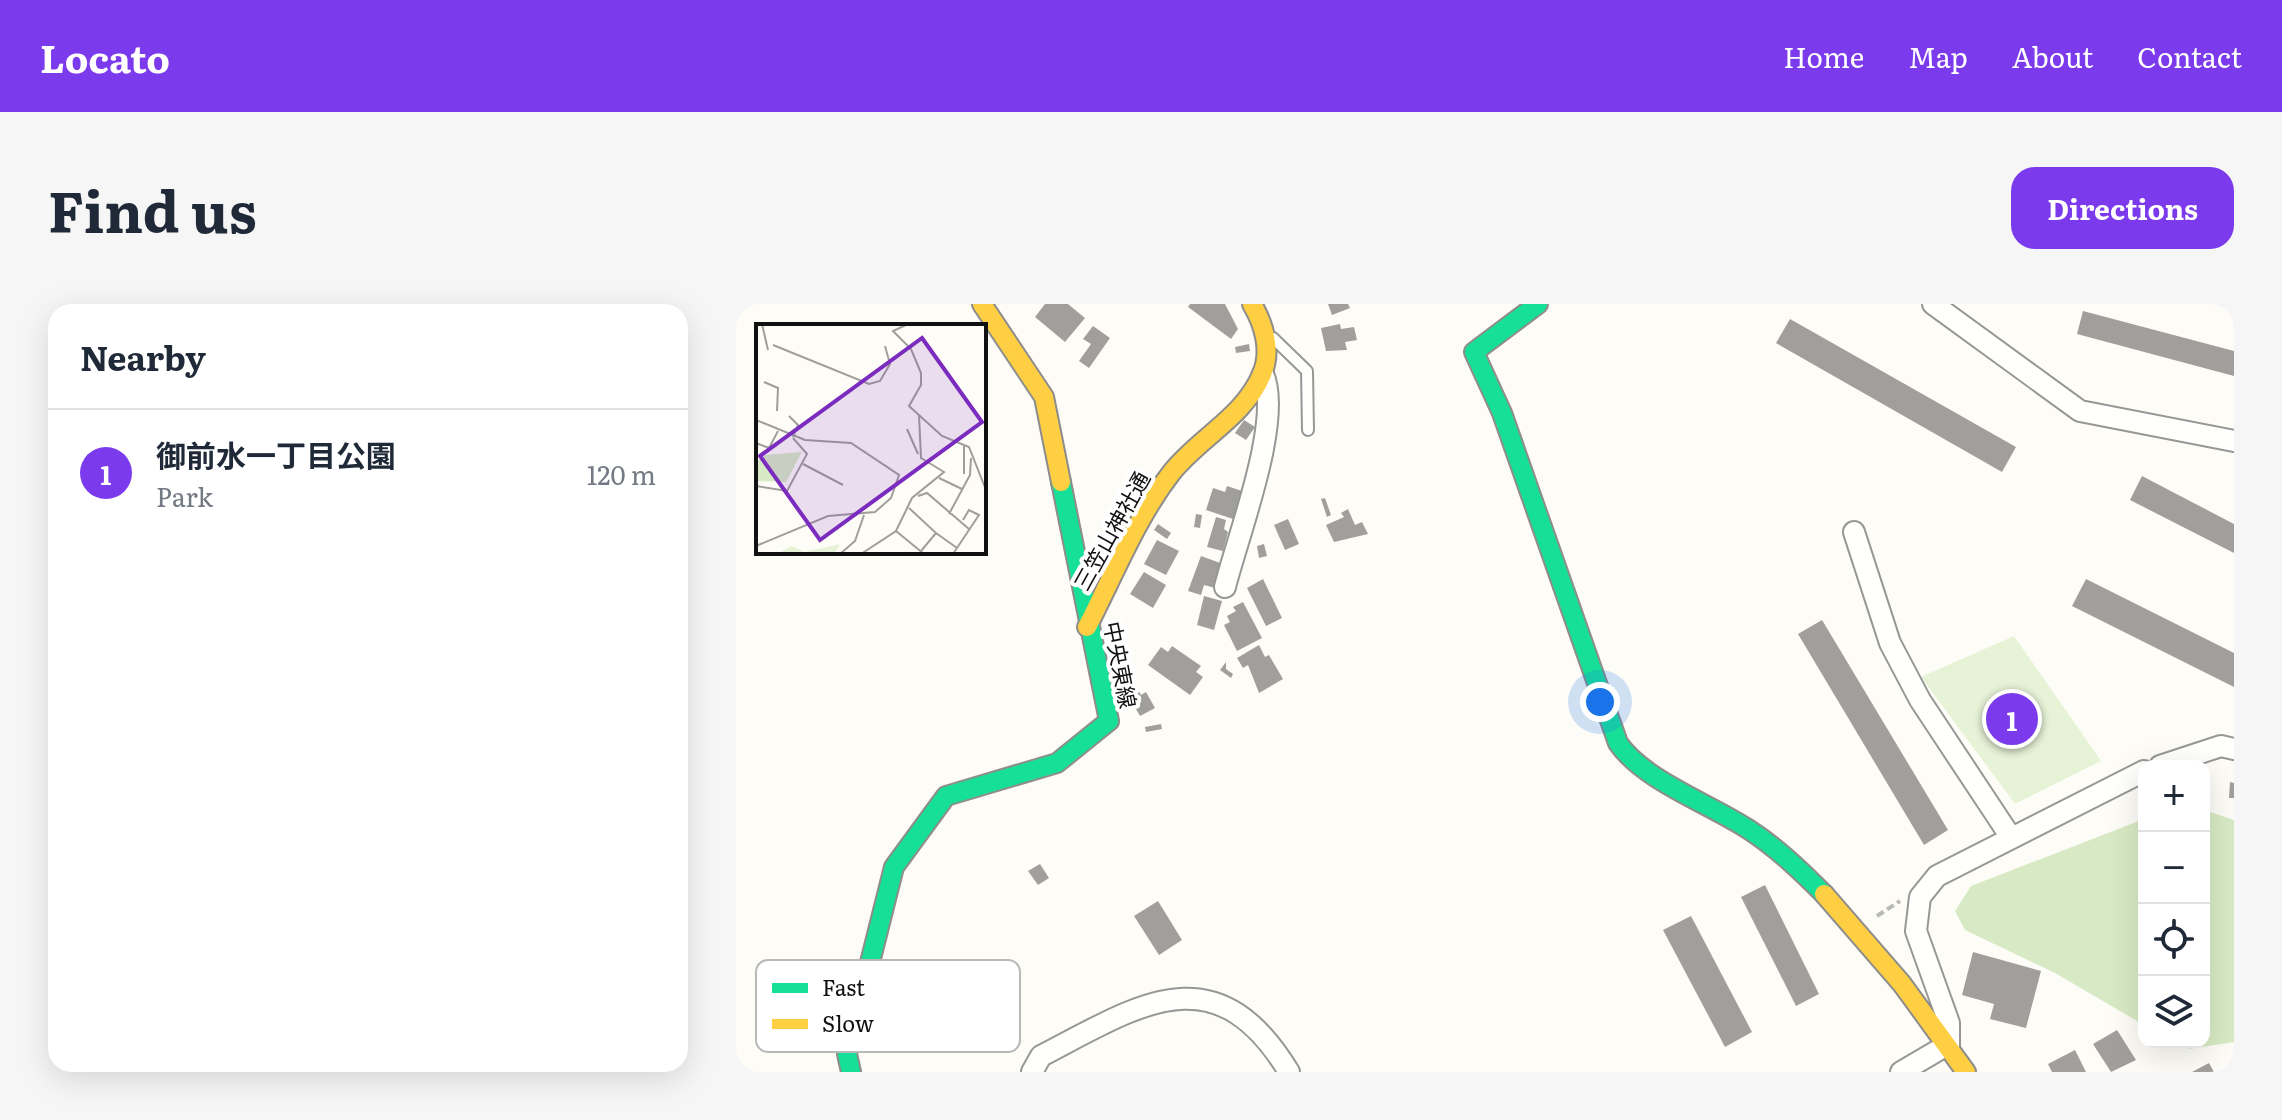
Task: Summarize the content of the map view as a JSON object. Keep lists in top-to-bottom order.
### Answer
{
  "streets": {
    "street": ["三笠山神社通", "中央東線"]
  },
  "crossings": [
    ["三笠山神社通", "中央東線"]
  ],
  "legend": ["Fast", "Slow"],
  "page": {
    "header": "Locato",
    "nav": [
      "Home",
      "Map",
      "About",
      "Contact"
    ],
    "title": "Find us",
    "buttons": "Directions",
    "heading": "Nearby",
    "list": [
      {
        "mark": "1",
        "name": "御前水一丁目公園",
        "note": "Park",
        "value": "120 m"
      }
    ],
    "pins": "1",
    "map_buttons": ["+", "−"]
  }
}
